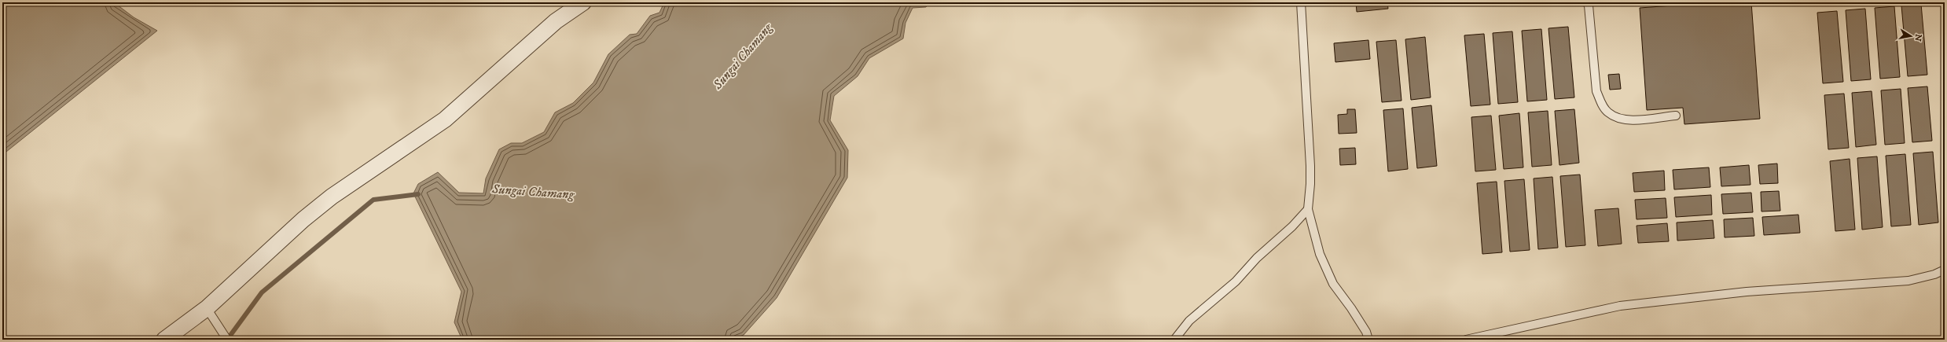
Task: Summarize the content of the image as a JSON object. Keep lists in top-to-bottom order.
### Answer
{
  "water": ["Sungai Chamang"],
  "north": "right"
}
